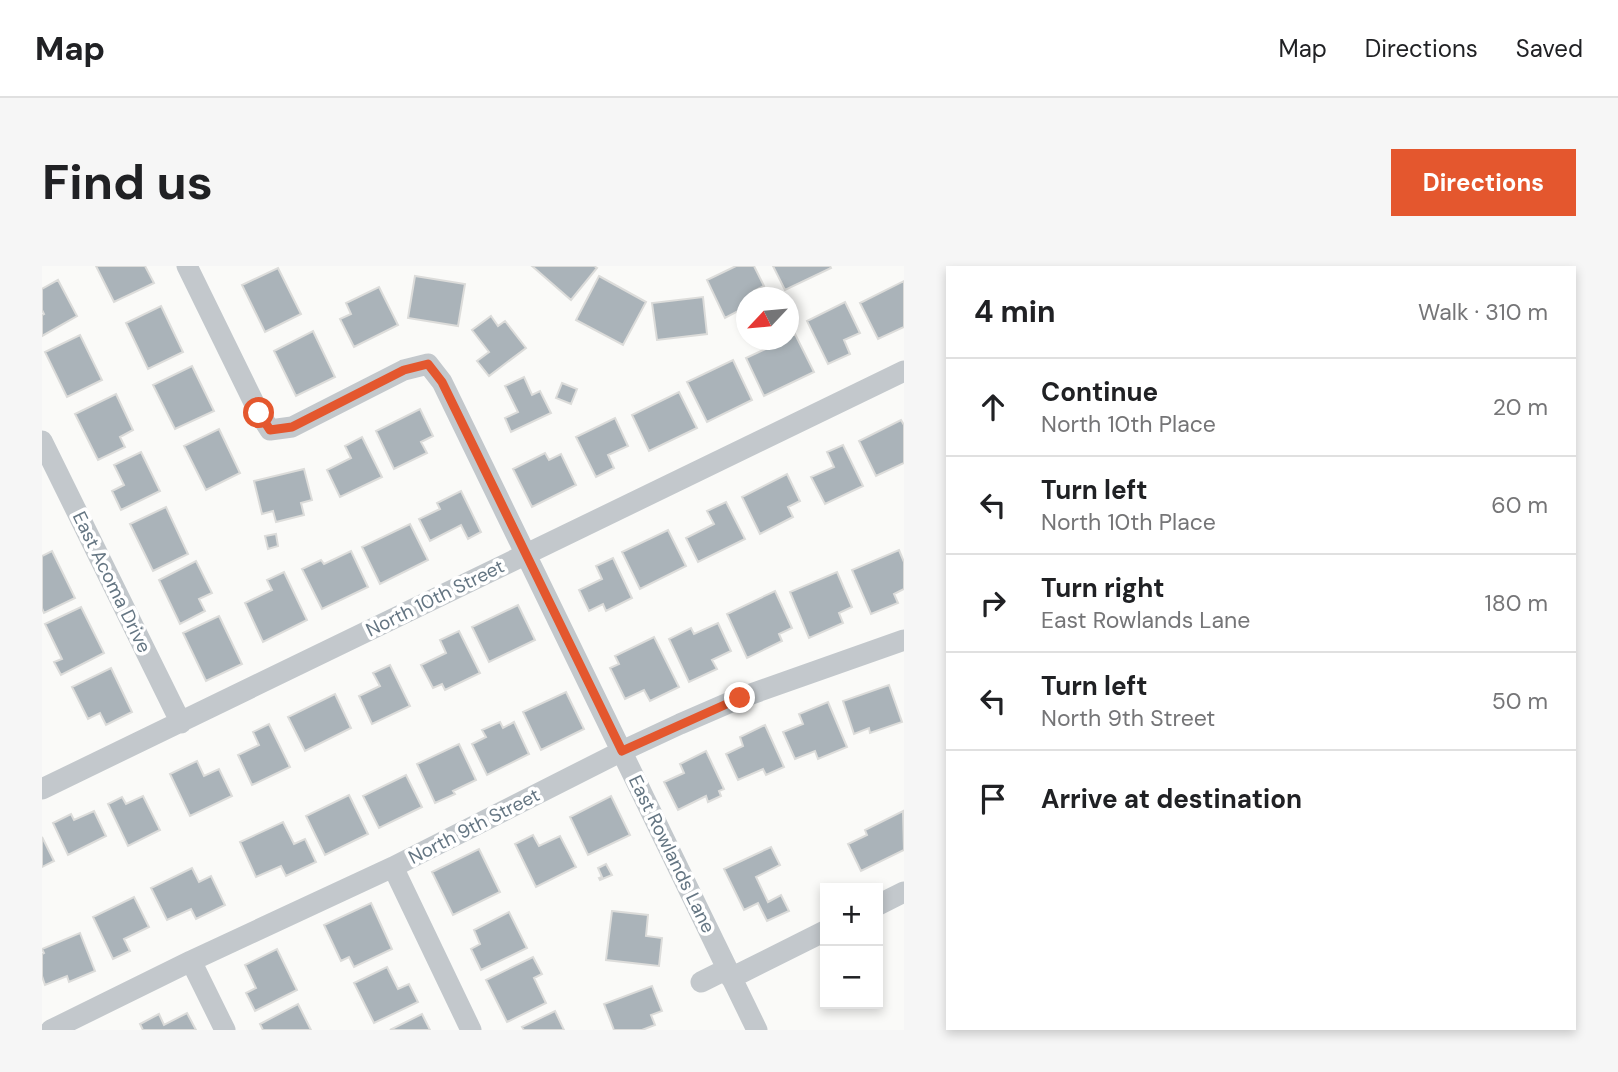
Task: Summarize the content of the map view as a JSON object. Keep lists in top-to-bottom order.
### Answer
{
  "streets": {
    "street": [
      "East Acoma Drive",
      "North 10th Street",
      "North 9th Street",
      "East Rowlands Lane"
    ]
  },
  "crossings": [
    ["East Acoma Drive", "North 10th Street"],
    ["North 10th Street", "East Rowlands Lane"],
    ["North 9th Street", "East Rowlands Lane"]
  ],
  "north": "bottom left",
  "page": {
    "header": "Map",
    "nav": ["Map", "Directions", "Saved"],
    "buttons": "Directions",
    "title": "Find us",
    "heading": ["4 min", "Walk · 310 m"],
    "list": [
      ["Continue", "North 10th Place", "20 m"],
      ["Turn left", "North 10th Place", "60 m"],
      ["Turn right", "East Rowlands Lane", "180 m"],
      ["Turn left", "North 9th Street", "50 m"],
      "Arrive at destination"
    ],
    "map_buttons": ["+", "−"]
  }
}
